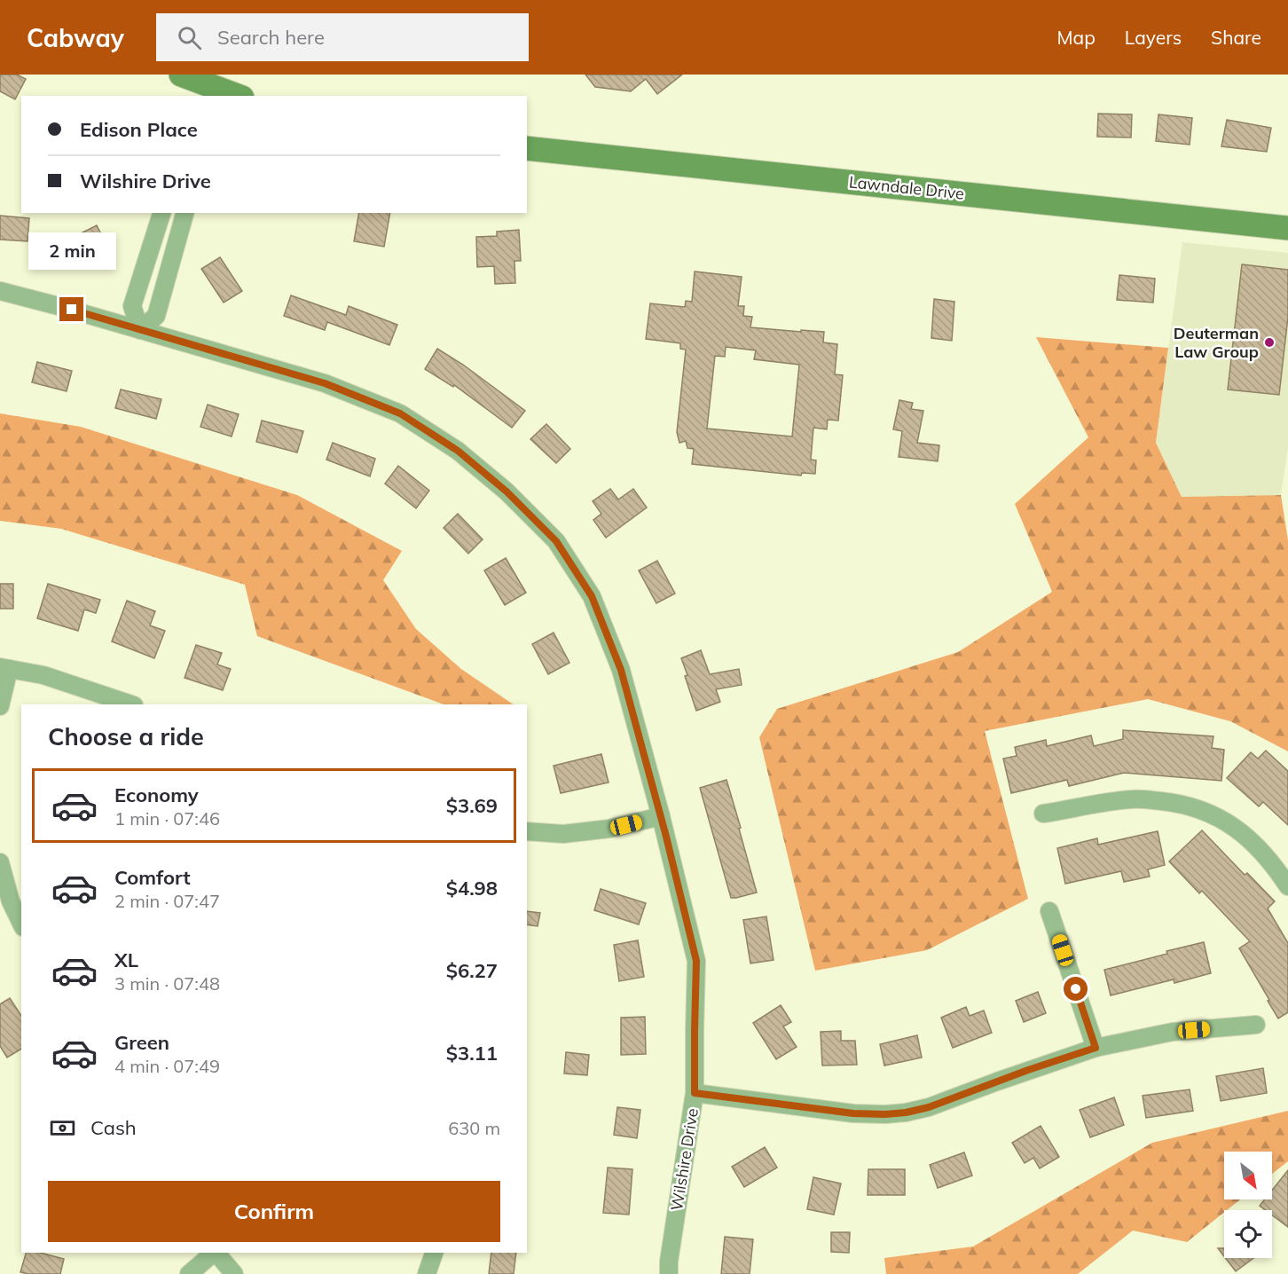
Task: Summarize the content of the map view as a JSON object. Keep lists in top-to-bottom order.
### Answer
{
  "streets": {
    "main road": ["Lawndale Drive"],
    "street": ["Wilshire Drive"]
  },
  "places": ["Deuterman Law Group"],
  "north": "bottom right",
  "page": {
    "header": "Cabway",
    "search": "Search here",
    "nav": ["Map", "Layers", "Share"],
    "banner": ["Edison Place", "Wilshire Drive"],
    "bubble": "2 min",
    "heading": "Choose a ride",
    "list": [
      {
        "name": "Economy",
        "note": "1 min · 07:46",
        "value": "$3.69"
      },
      {
        "name": "Comfort",
        "note": "2 min · 07:47",
        "value": "$4.98"
      },
      {
        "name": "XL",
        "note": "3 min · 07:48",
        "value": "$6.27"
      },
      {
        "name": "Green",
        "note": "4 min · 07:49",
        "value": "$3.11"
      }
    ],
    "pay": ["Cash", "630 m"],
    "buttons": "Confirm"
  }
}
